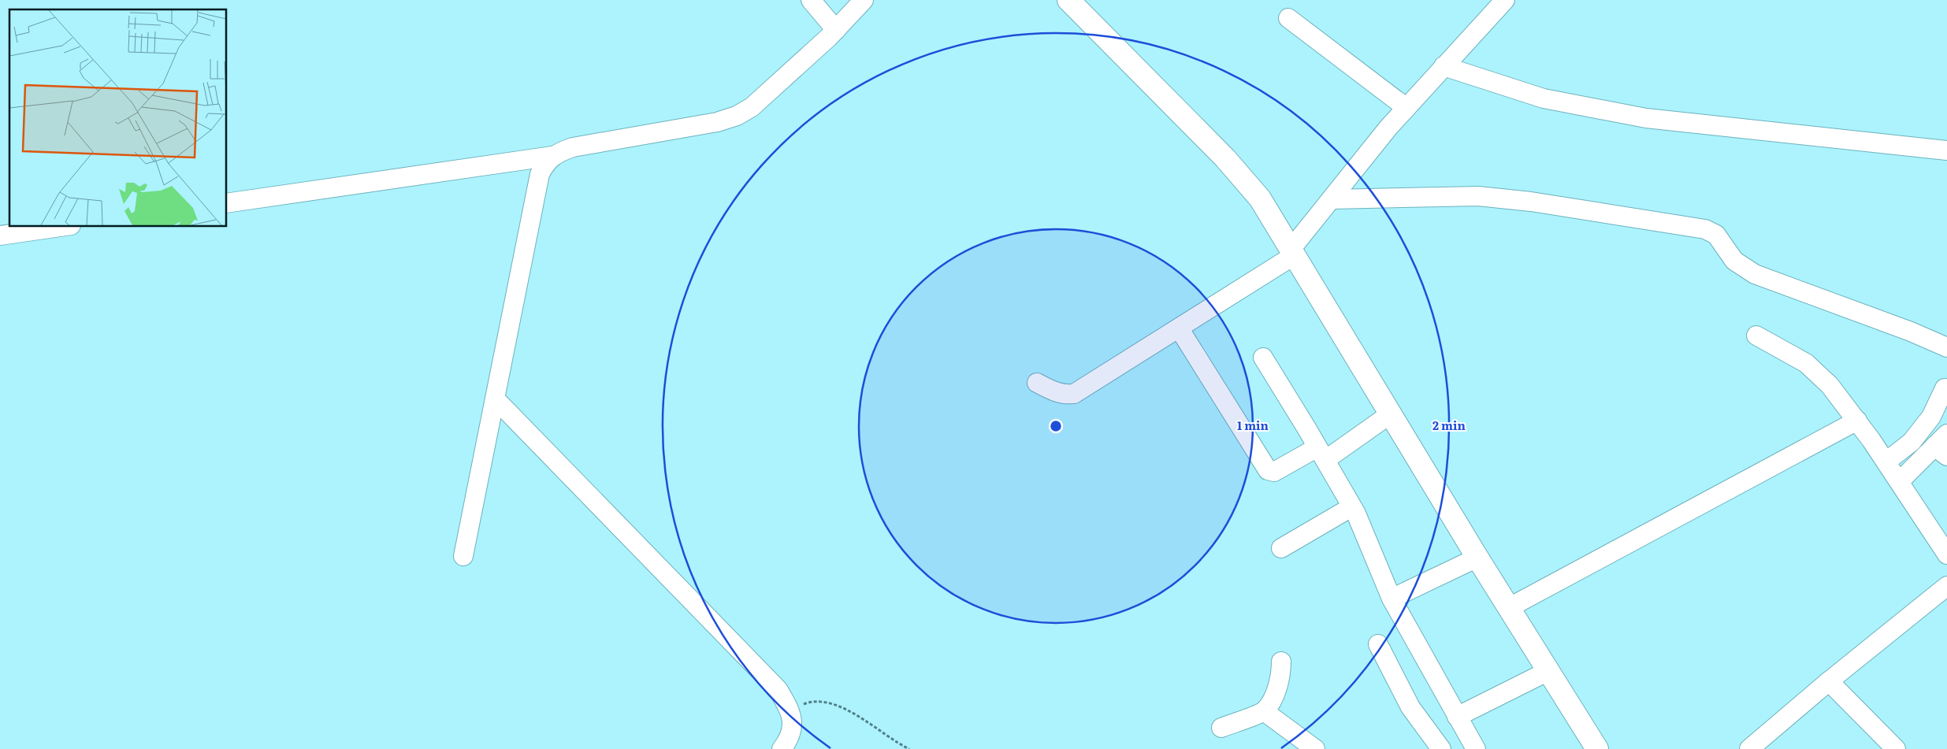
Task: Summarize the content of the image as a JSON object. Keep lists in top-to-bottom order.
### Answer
{
  "rings": ["1 min", "2 min"]
}
